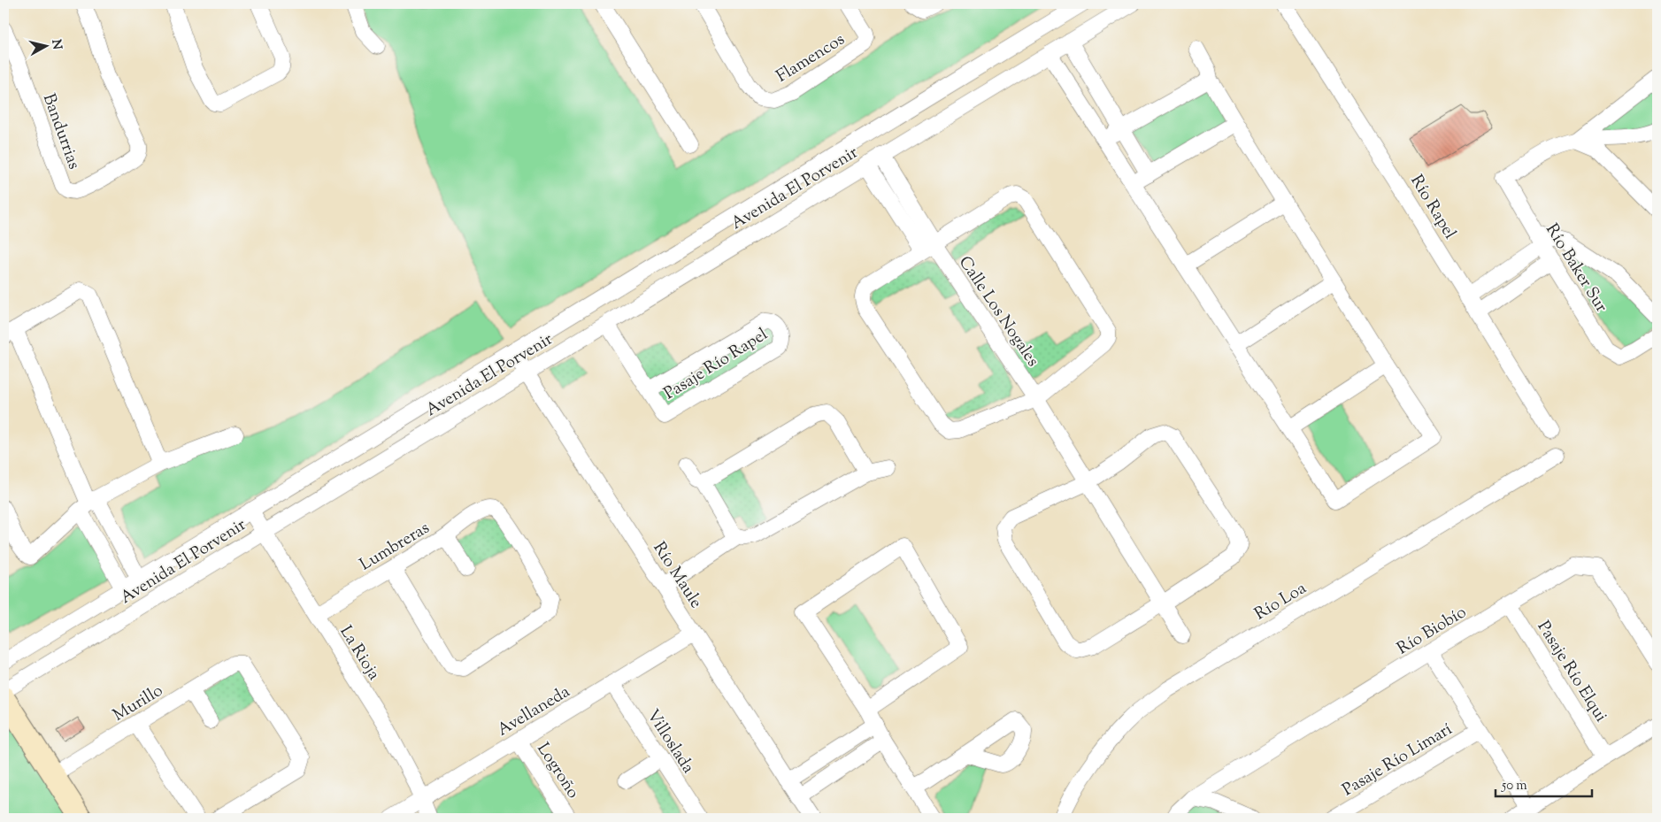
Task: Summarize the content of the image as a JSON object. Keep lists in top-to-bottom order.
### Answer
{
  "streets": {
    "street": [
      "Flamencos",
      "Bandurrias",
      "Avenida El Porvenir",
      "Río Rapel",
      "Río Baker Sur",
      "Calle Los Nogales",
      "Pasaje Río Rapel",
      "Lumbreras",
      "Río Maule",
      "Río Loa",
      "Río Biobío",
      "La Rioja",
      "Pasaje Río Elqui",
      "Murillo",
      "Avellaneda",
      "Villoslada",
      "Pasaje Río Limarí",
      "Logroño"
    ]
  },
  "crossings": [
    ["Avenida El Porvenir", "Calle Los Nogales"],
    ["Avenida El Porvenir", "Río Maule"],
    ["Avenida El Porvenir", "La Rioja"],
    ["Lumbreras", "La Rioja"],
    ["Río Maule", "Avellaneda"],
    ["Río Biobío", "Pasaje Río Elqui"],
    ["La Rioja", "Avellaneda"],
    ["Avellaneda", "Villoslada"],
    ["Avellaneda", "Logroño"]
  ],
  "scale_bar": "50 m",
  "north": "right"
}
